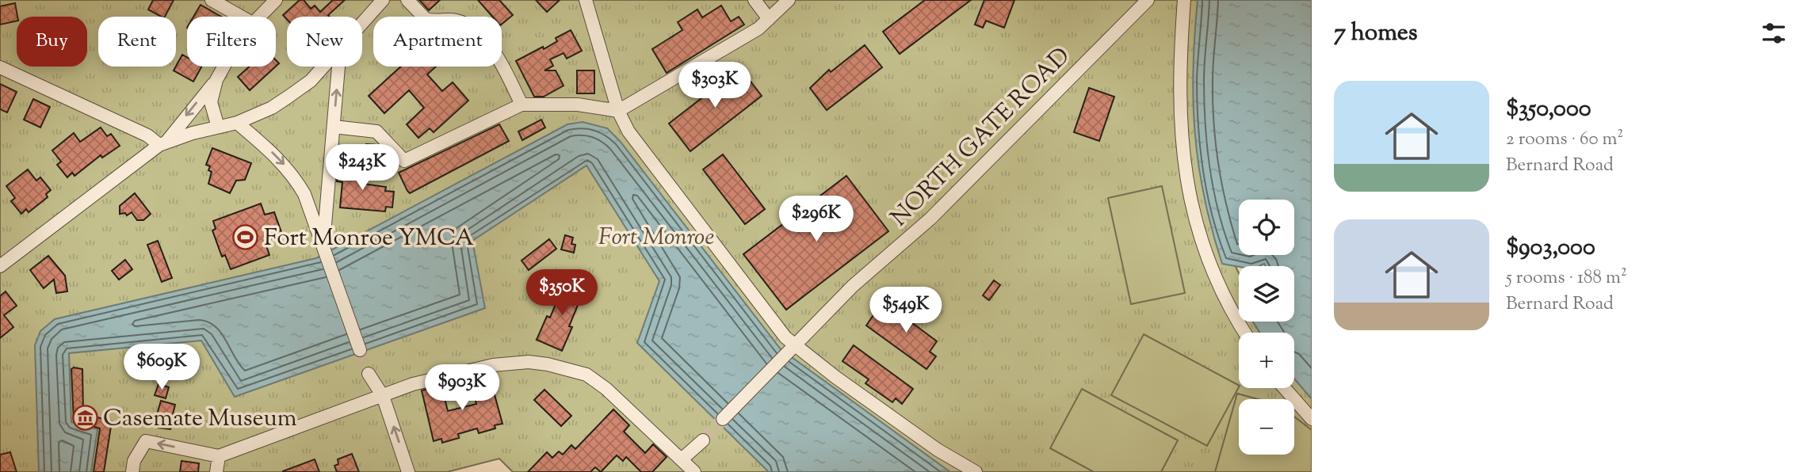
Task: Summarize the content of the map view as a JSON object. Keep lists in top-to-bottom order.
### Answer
{
  "streets": {
    "street": ["NORTH GATE ROAD"]
  },
  "parks": ["Fort Monroe"],
  "places": {
    "sports": ["Fort Monroe YMCA"],
    "museum": ["Casemate Museum"]
  },
  "page": {
    "heading": "7 homes",
    "chip": [
      "Buy",
      "Rent",
      "Filters",
      "New",
      "Apartment"
    ],
    "price": [
      "$303K",
      "$243K",
      "$296K",
      "$350K",
      "$549K",
      "$609K",
      "$903K"
    ],
    "list": [
      {
        "name": "$350,000",
        "note": "2 rooms · 60 m² · Bernard Road"
      },
      {
        "name": "$903,000",
        "note": "5 rooms · 188 m² · Bernard Road"
      }
    ],
    "map_buttons": ["+", "−"]
  }
}
